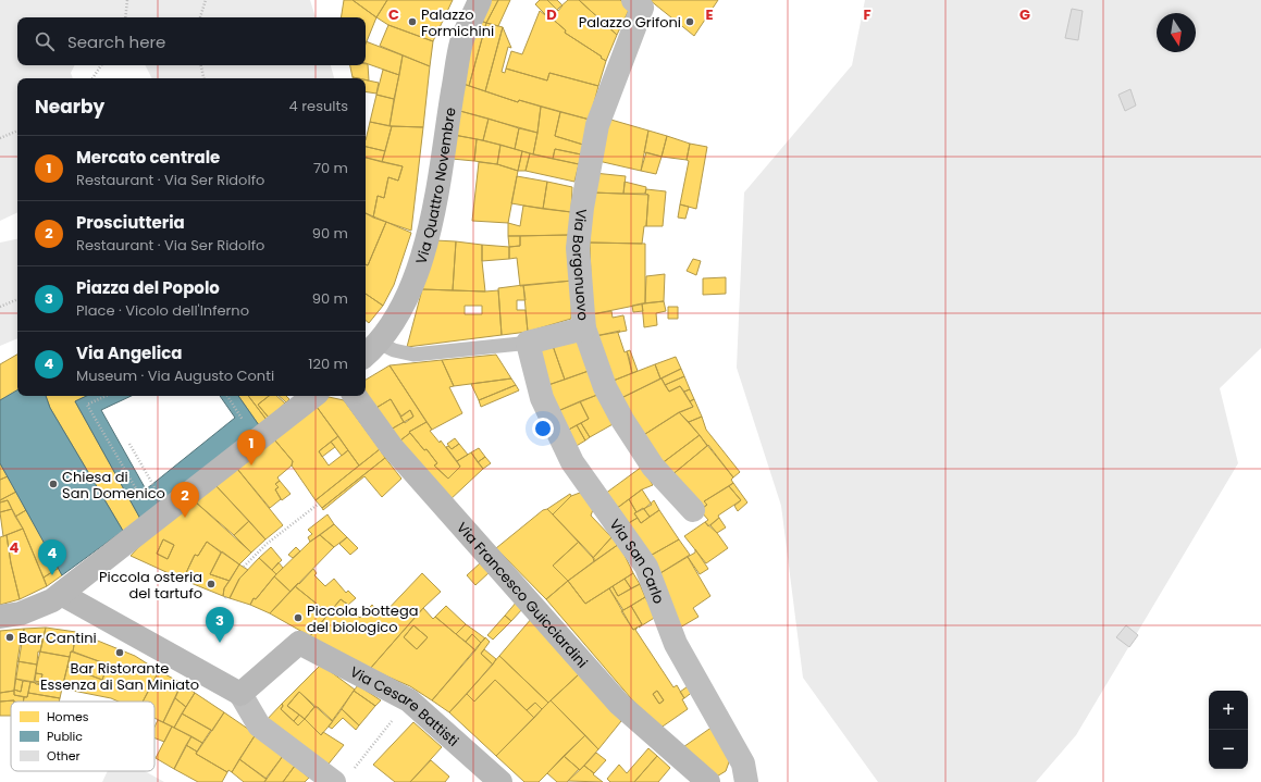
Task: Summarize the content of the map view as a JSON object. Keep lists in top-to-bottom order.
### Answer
{
  "streets": {
    "main road": ["Via Quattro Novembre", "Via Francesco Guicciardini", "Via Cesare Battisti"],
    "street": ["Via Borgonuovo", "Via San Carlo"]
  },
  "places": [
    "Palazzo Formichini",
    "Palazzo Grifoni",
    "Chiesa di San Domenico",
    "Piccola osteria del tartufo",
    "Piccola bottega del biologico",
    "Bar Cantini",
    "Bar Ristorante Essenza di San Miniato"
  ],
  "legend": ["Homes", "Public", "Other"],
  "north": "bottom",
  "page": {
    "search": "Search here",
    "heading": ["Nearby", "4 results"],
    "list": [
      {
        "mark": "1",
        "name": "Mercato centrale",
        "note": "Restaurant · Via Ser Ridolfo",
        "value": "70 m"
      },
      {
        "mark": "2",
        "name": "Prosciutteria",
        "note": "Restaurant · Via Ser Ridolfo",
        "value": "90 m"
      },
      {
        "mark": "3",
        "name": "Piazza del Popolo",
        "note": "Place · Vicolo dell'Inferno",
        "value": "90 m"
      },
      {
        "mark": "4",
        "name": "Via Angelica",
        "note": "Museum · Via Augusto Conti",
        "value": "120 m"
      }
    ],
    "pins": [
      "1",
      "2",
      "4",
      "3"
    ],
    "map_buttons": ["+", "−"]
  },
  "grid": {
    "columns": [
      "C",
      "D",
      "E",
      "F",
      "G"
    ],
    "rows": ["4"]
  }
}
